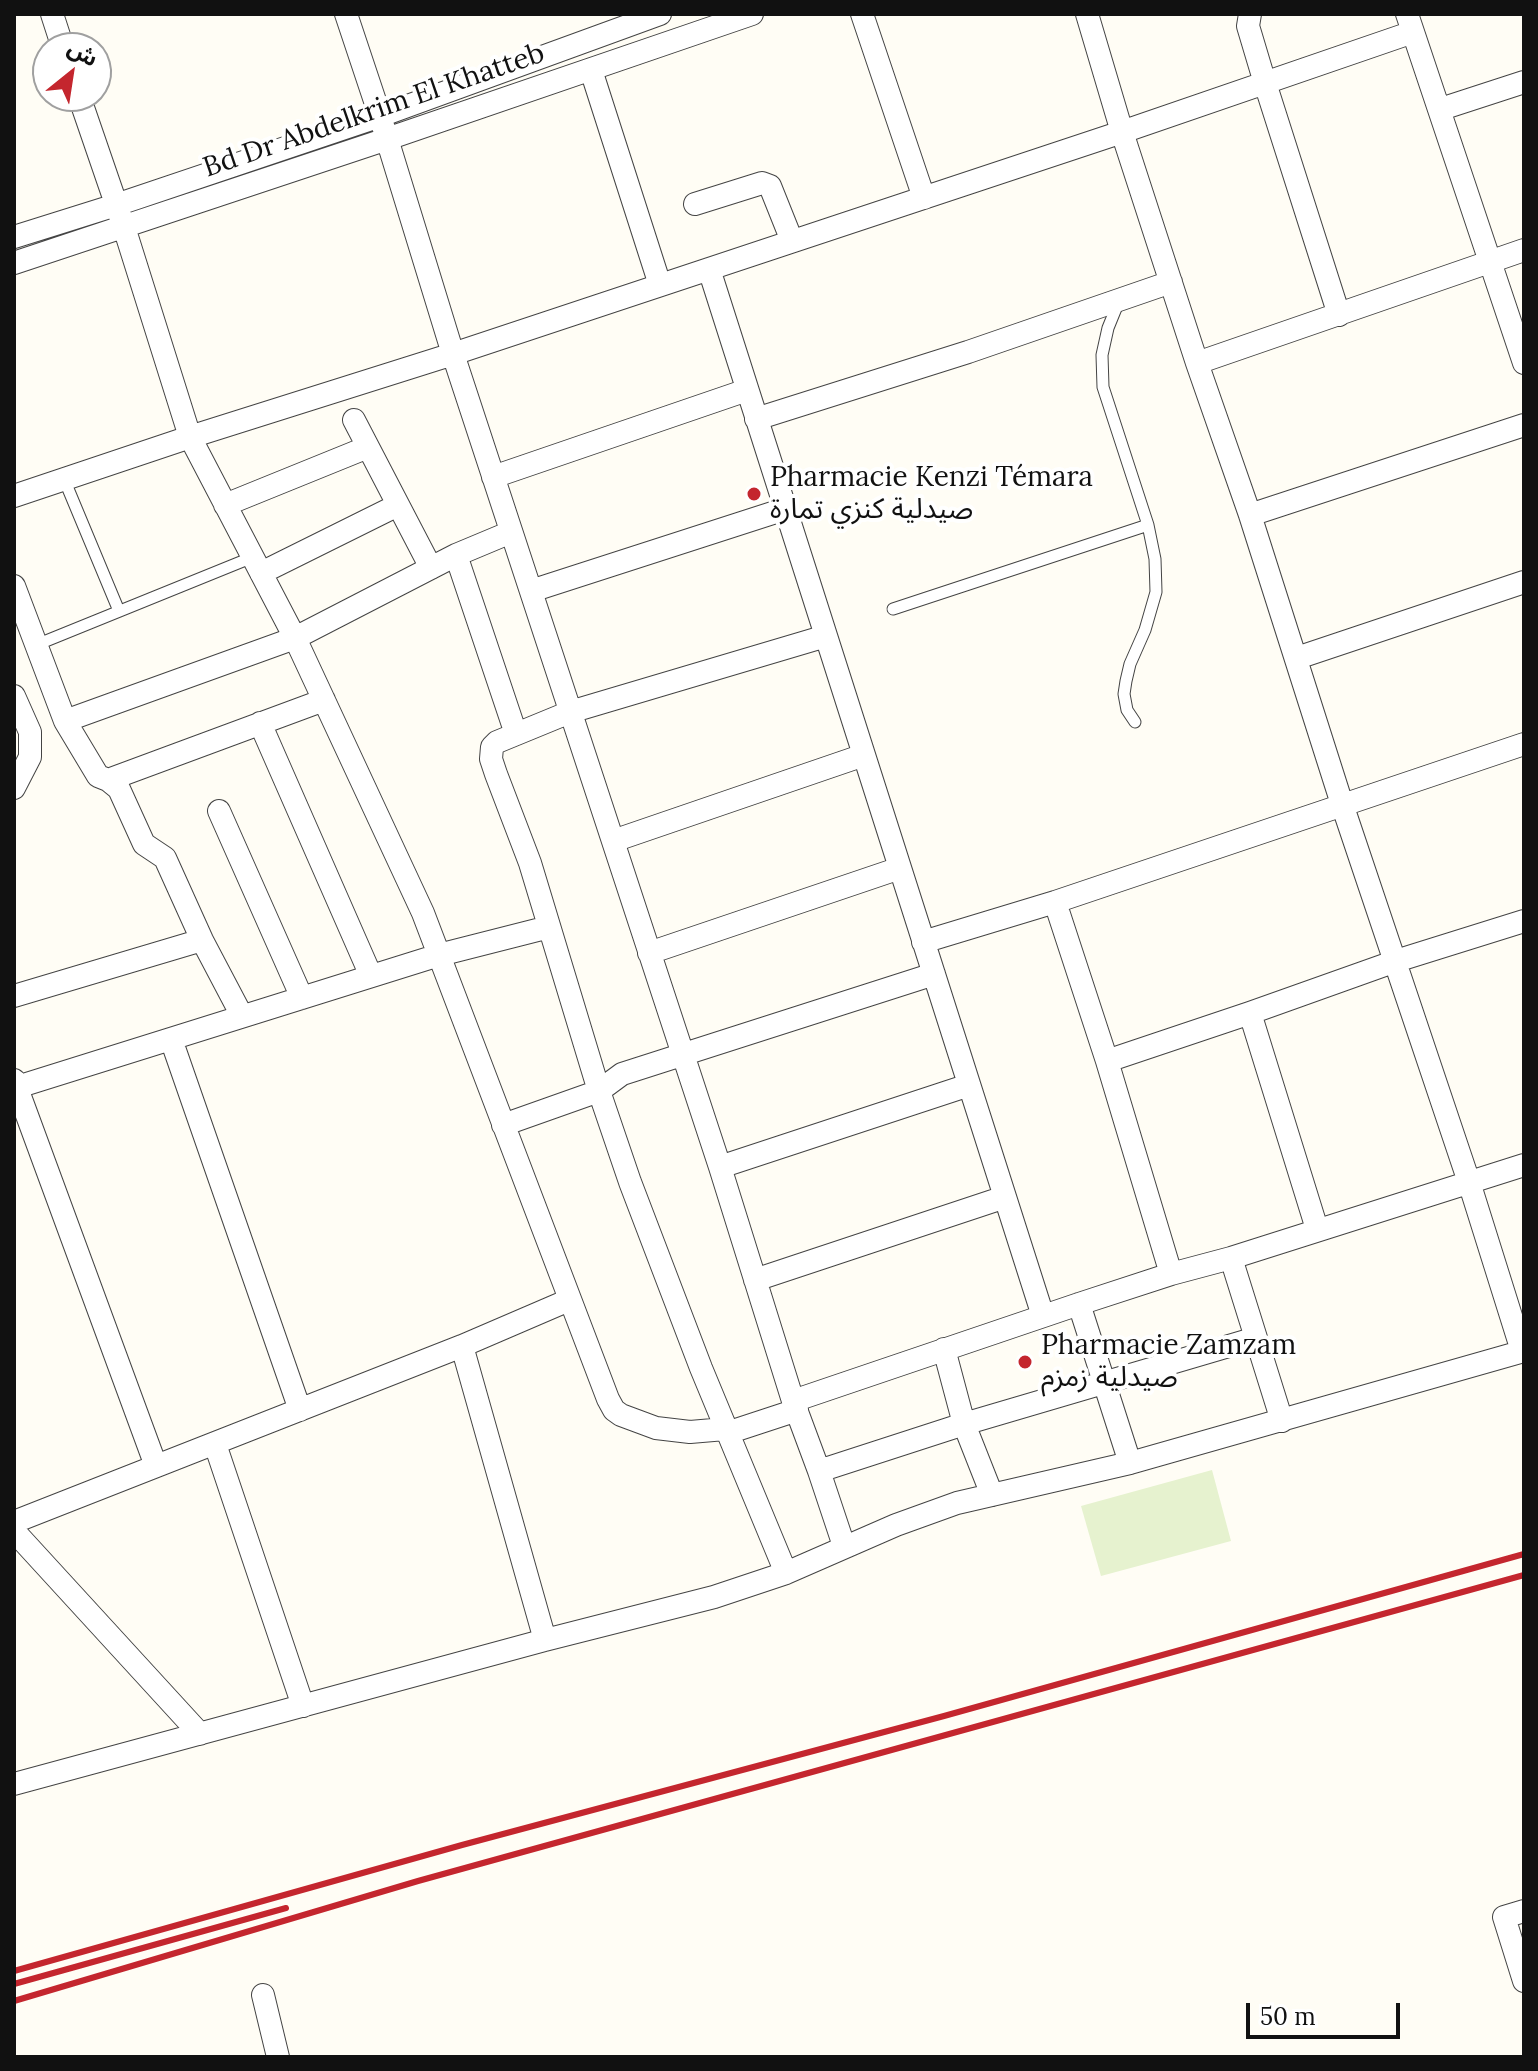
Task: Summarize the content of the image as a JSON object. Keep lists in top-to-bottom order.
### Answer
{
  "streets": {
    "street": ["Bd Dr Abdelkrim El Khatteb"]
  },
  "places": ["Pharmacie Kenzi Témara صيدلية كنزي تمارة", "Pharmacie Zamzam صيدلية زمزم"],
  "scale_bar": "50 m",
  "north": "top right"
}
